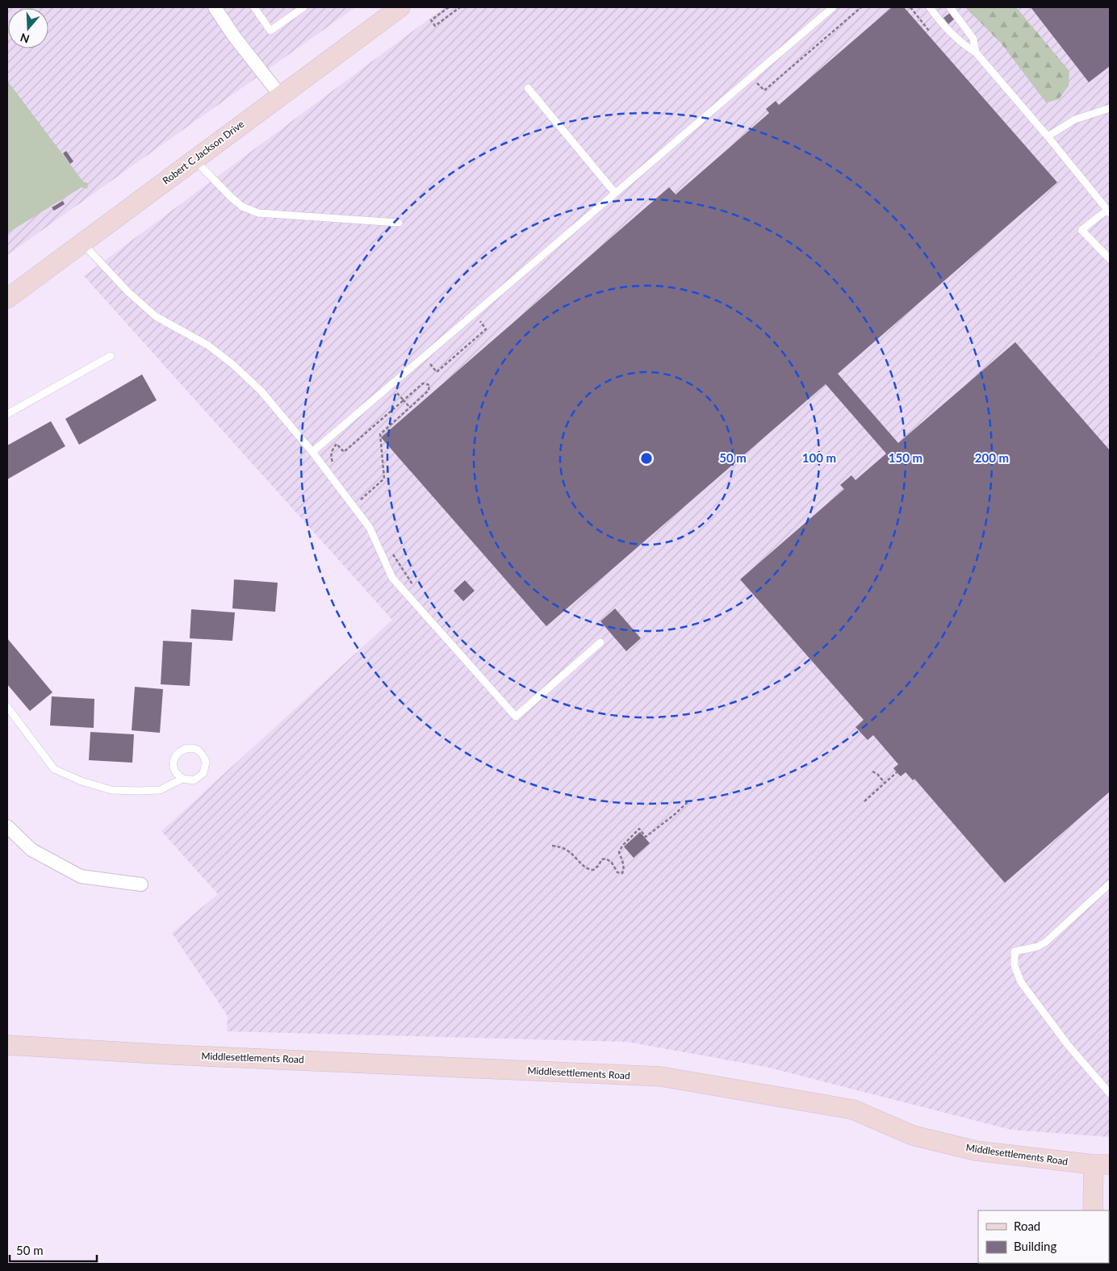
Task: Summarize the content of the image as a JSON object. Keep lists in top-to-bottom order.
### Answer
{
  "streets": {
    "street": ["Robert C Jackson Drive", "Middlesettlements Road"]
  },
  "legend": ["Road", "Building"],
  "scale_bar": "50 m",
  "north": "bottom",
  "rings": [
    "50 m",
    "100 m",
    "150 m",
    "200 m"
  ]
}
